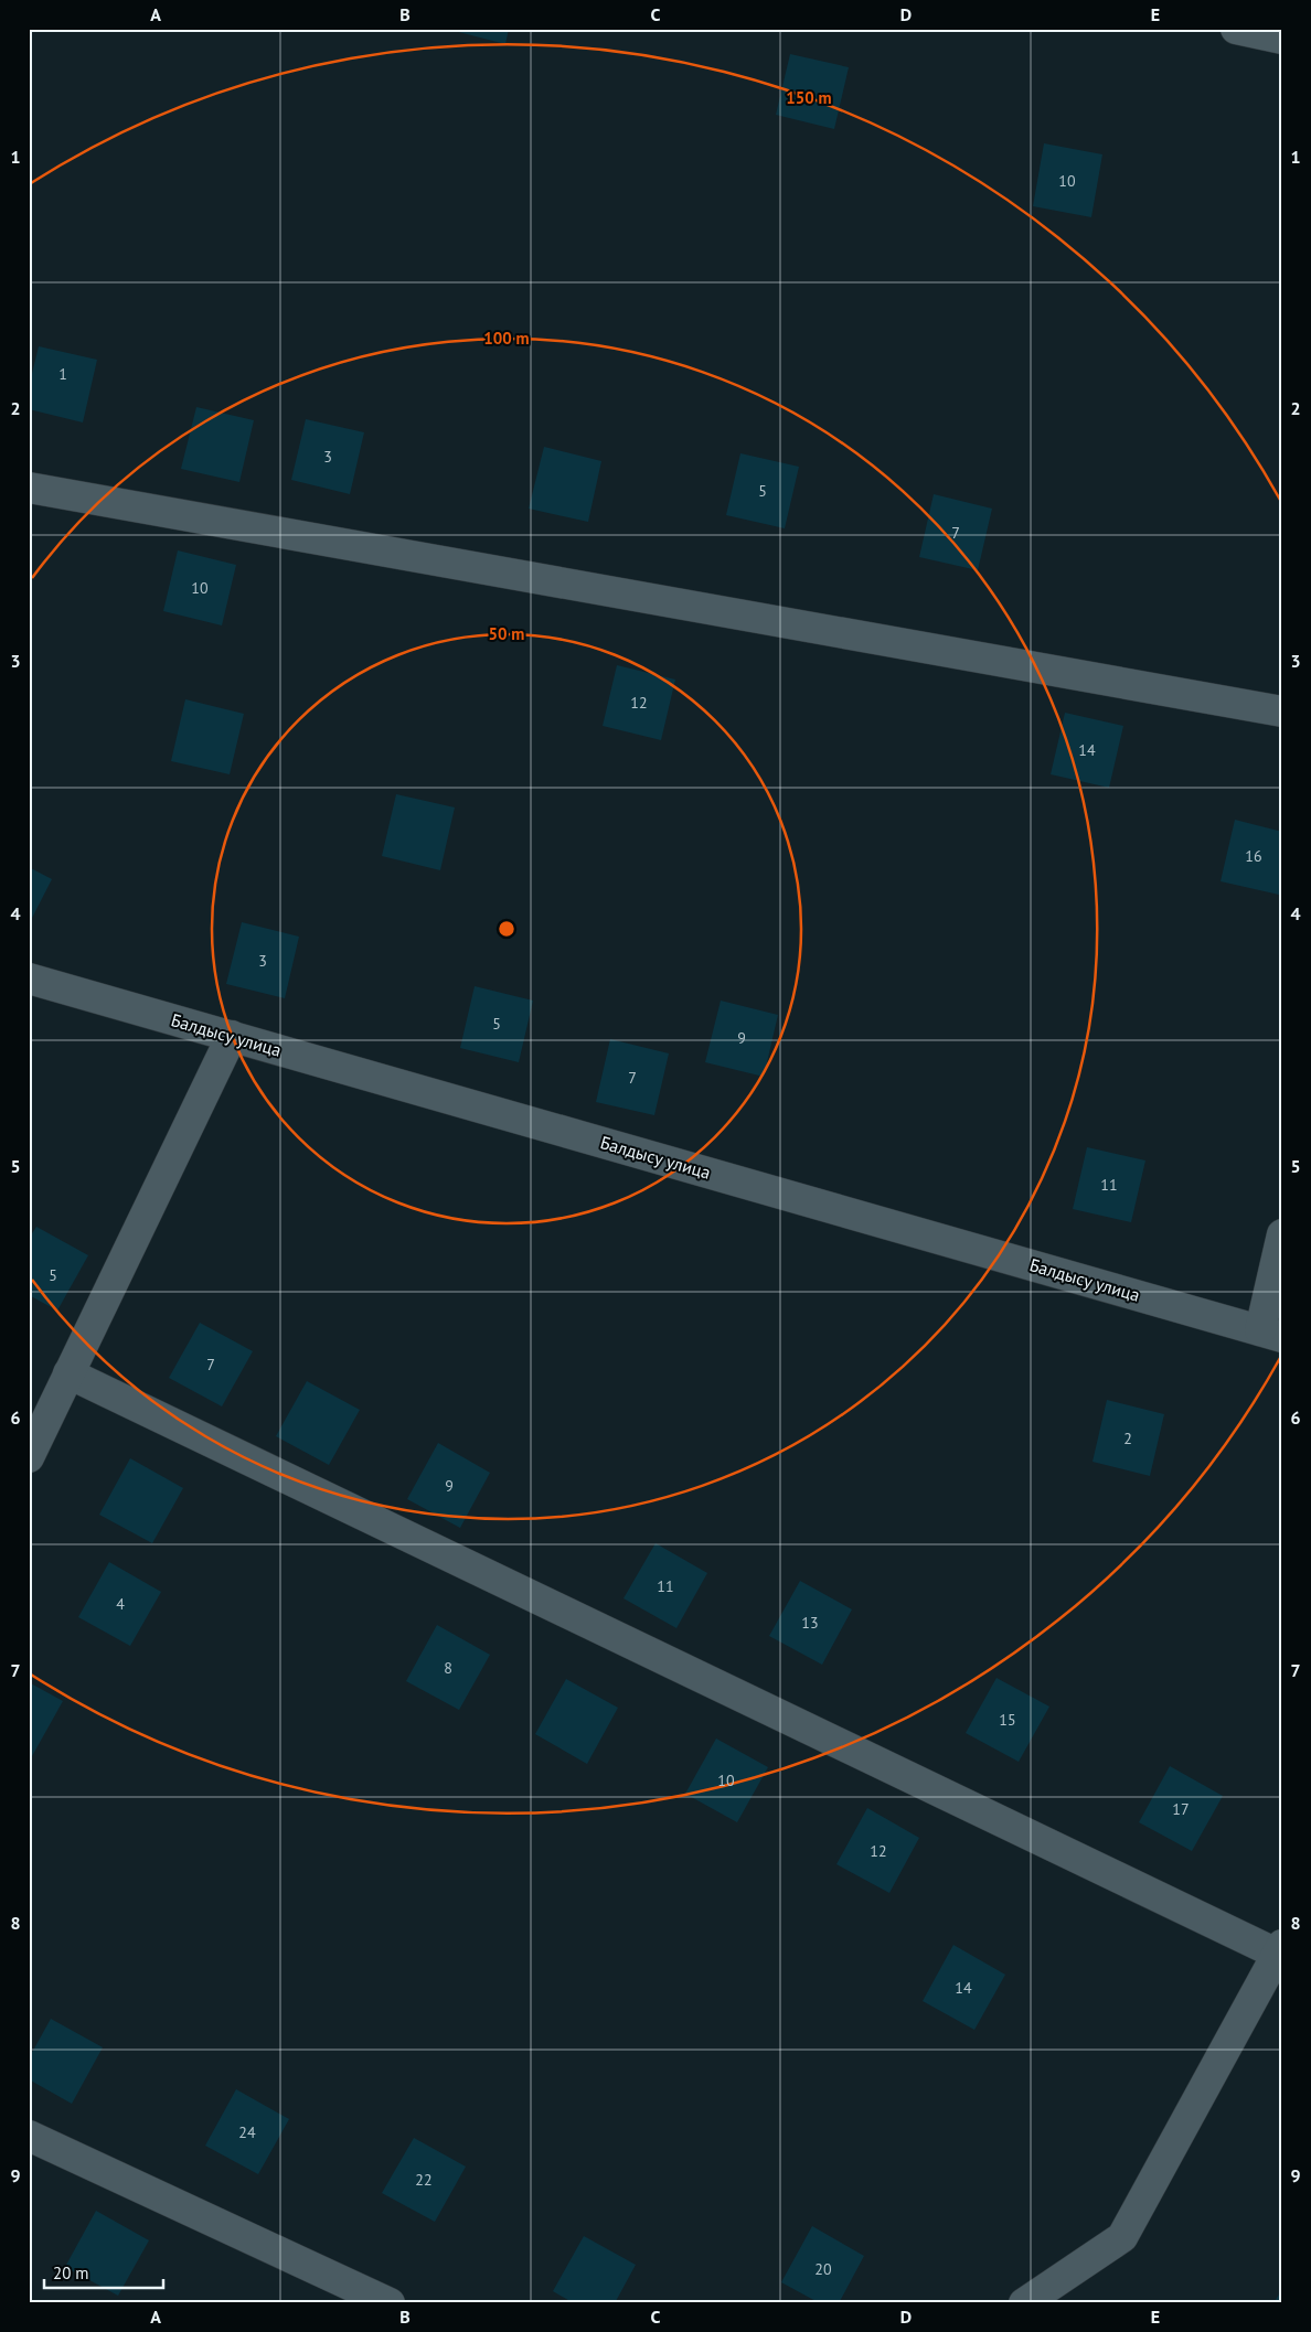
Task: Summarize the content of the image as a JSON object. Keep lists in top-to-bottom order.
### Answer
{
  "streets": {
    "street": ["Балдысу улица"]
  },
  "house_numbers": [
    "10",
    "1",
    "3",
    "5",
    "7",
    "10",
    "12",
    "14",
    "16",
    "3",
    "5",
    "9",
    "7",
    "11",
    "5",
    "7",
    "2",
    "9",
    "11",
    "4",
    "13",
    "8",
    "15",
    "10",
    "17",
    "12",
    "14",
    "24",
    "22",
    "20"
  ],
  "scale_bar": "20 m",
  "grid": {
    "columns": [
      "A",
      "B",
      "C",
      "D",
      "E"
    ],
    "rows": [
      "1",
      "2",
      "3",
      "4",
      "5",
      "6",
      "7",
      "8",
      "9"
    ]
  },
  "rings": ["150 m", "100 m", "50 m"]
}
